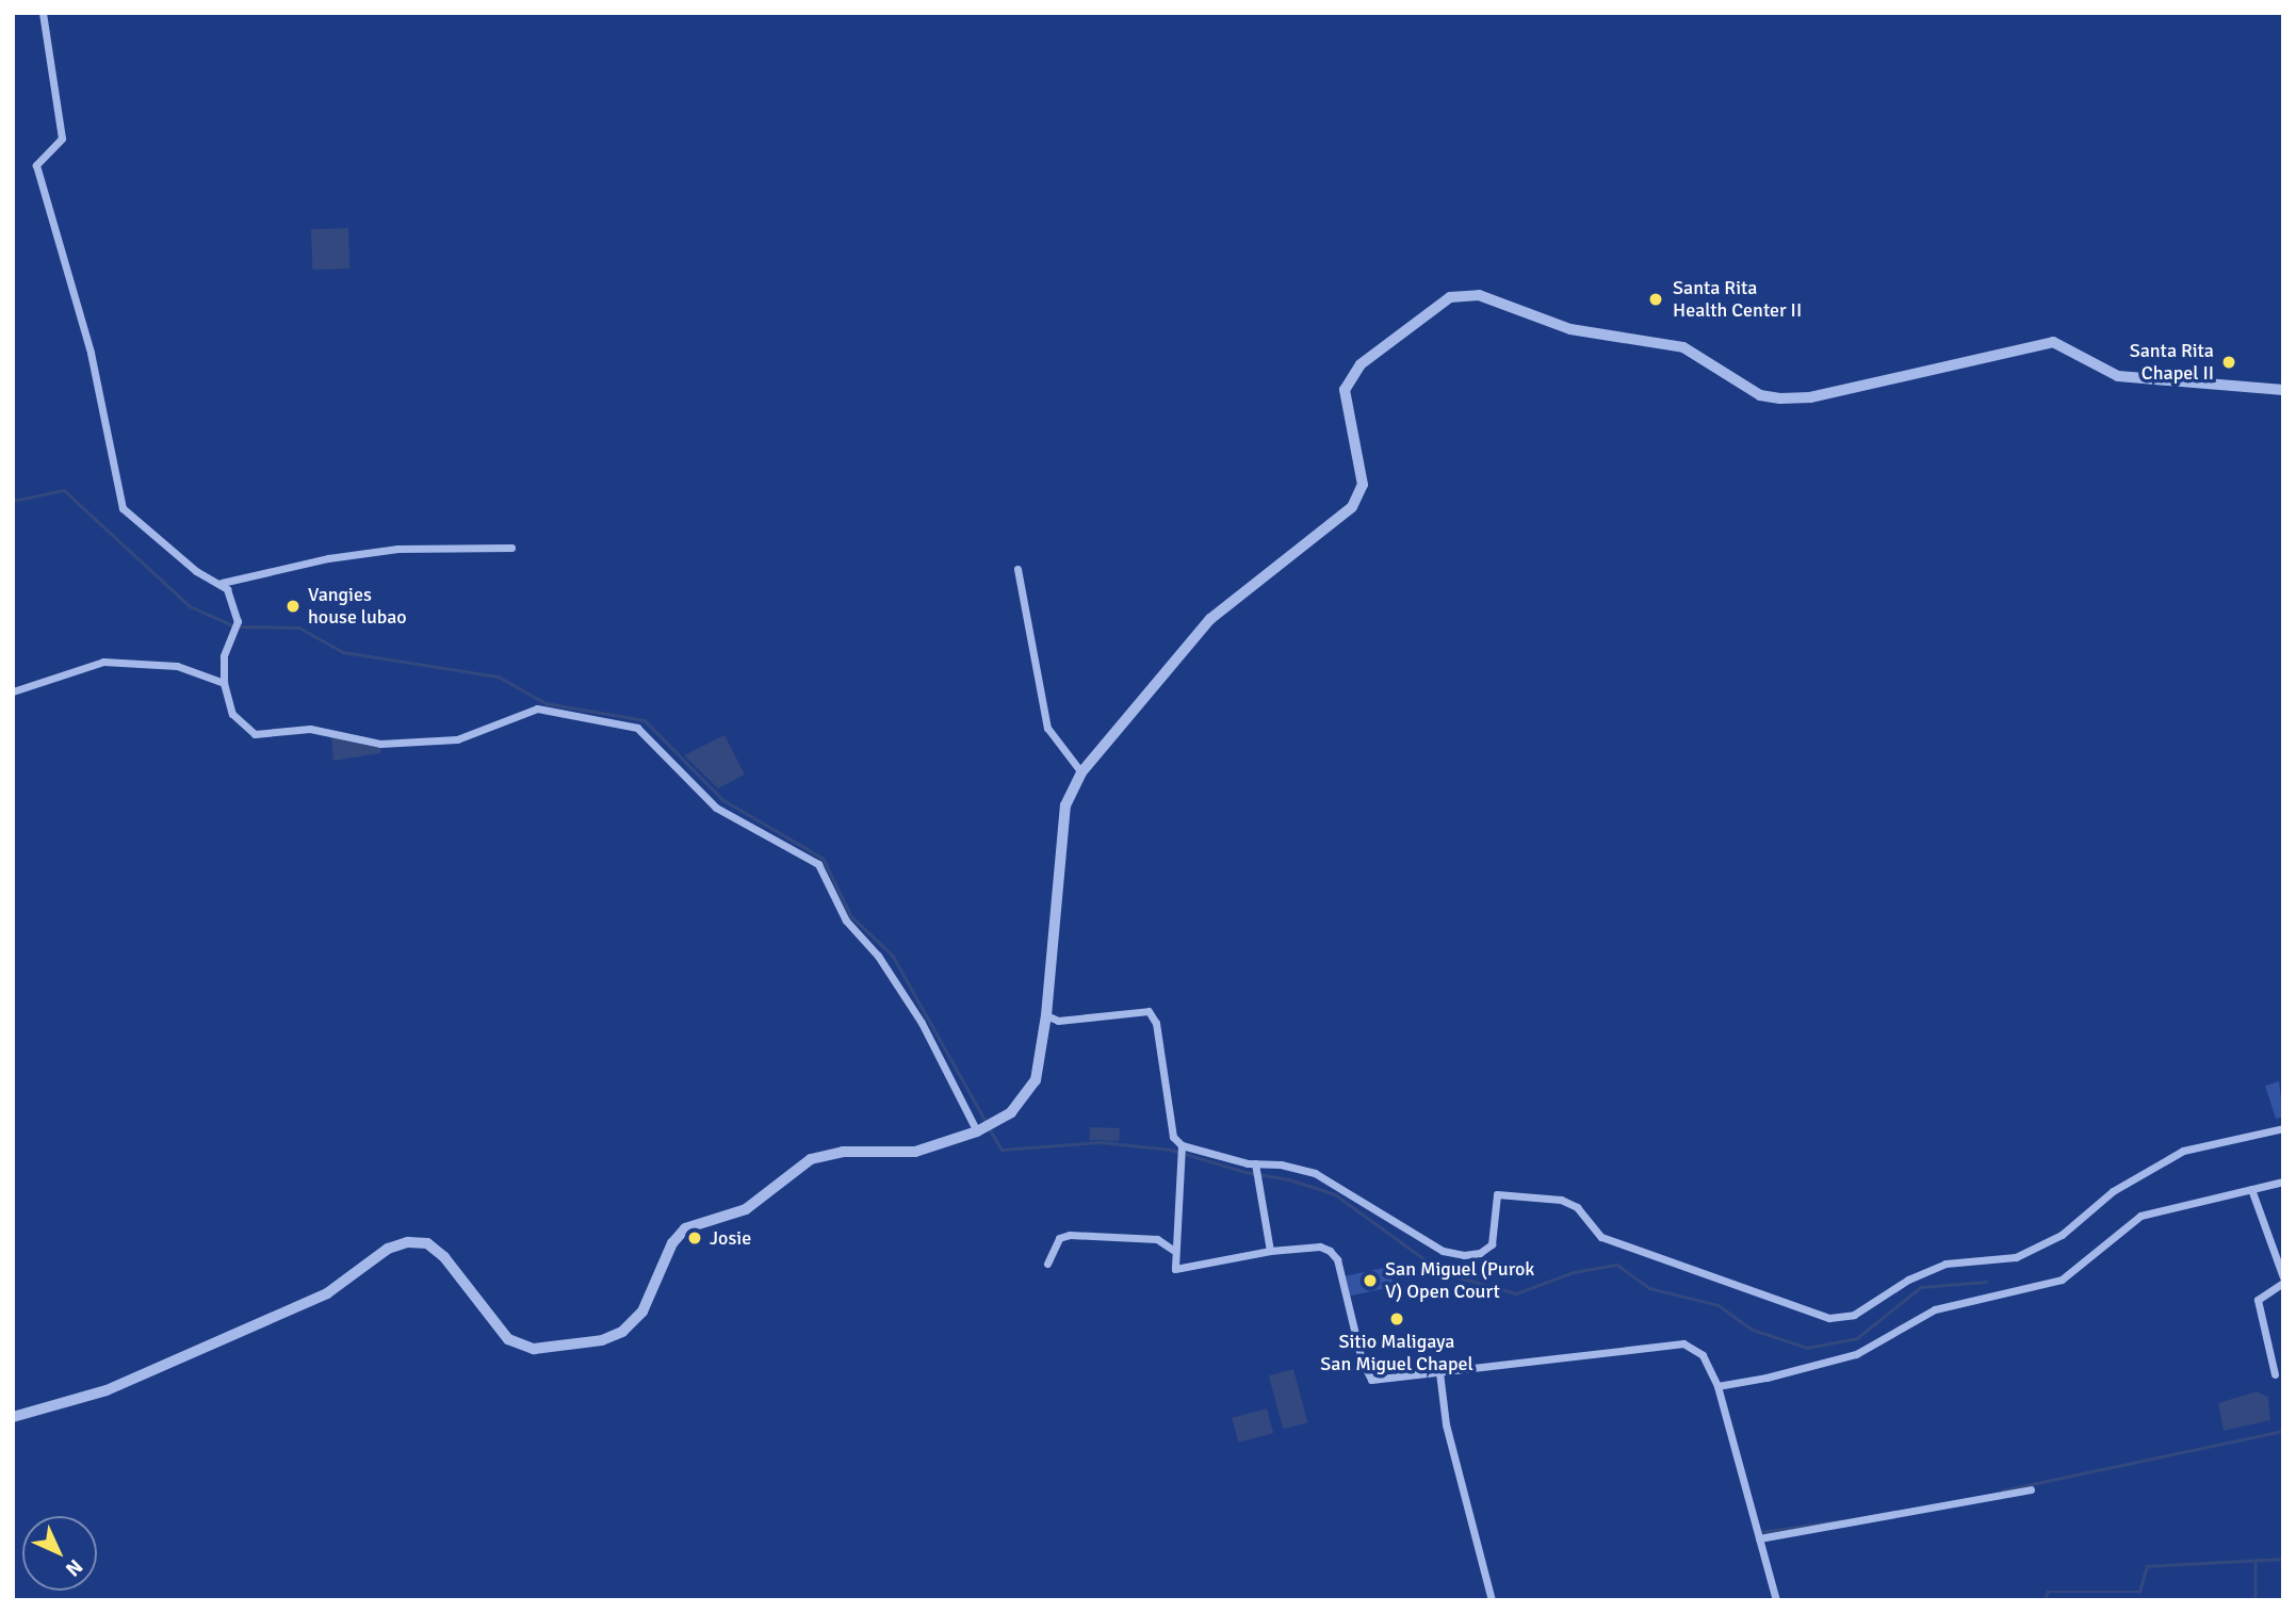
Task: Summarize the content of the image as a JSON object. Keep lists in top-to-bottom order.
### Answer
{
  "places": [
    "Santa Rita Health Center II",
    "Santa Rita Chapel II",
    "Vangies house lubao",
    "Josie",
    "San Miguel (Purok V) Open Court",
    "Sitio Maligaya San Miguel Chapel"
  ],
  "north": "bottom right"
}
